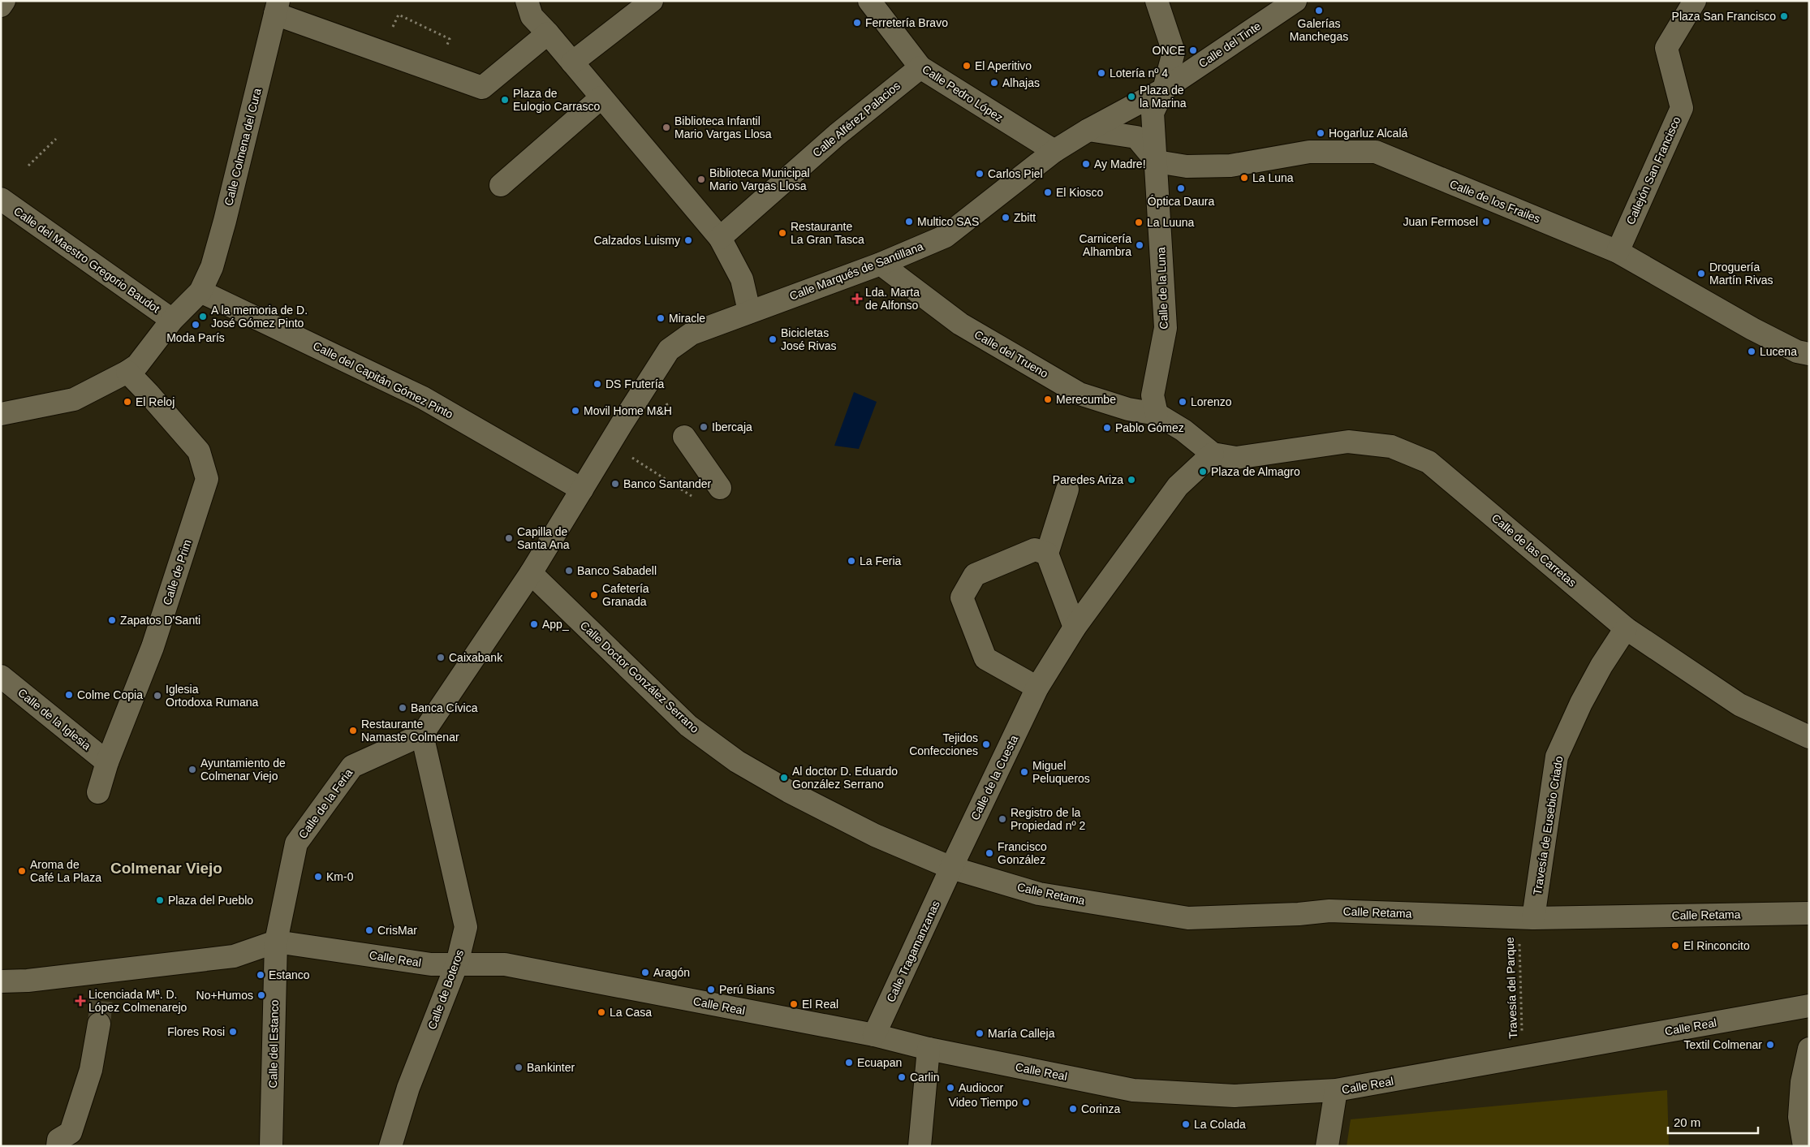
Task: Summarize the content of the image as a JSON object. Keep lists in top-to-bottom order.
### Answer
{
  "streets": {
    "street": [
      "Calle del Tinte",
      "Calle Pedro López",
      "Calle Alférez Palacios",
      "Calle Colmena del Cura",
      "Callejón San Francisco",
      "Calle de los Frailes",
      "Calle del Maestro Gregorio Baudot",
      "Calle Marqués de Santillana",
      "Calle de la Luna",
      "Calle del Trueno",
      "Calle del Capitán Gómez Pinto",
      "Calle de las Carretas",
      "Calle de Prim",
      "Calle Doctor González Serrano",
      "Calle de la Iglesia",
      "Calle de la Cuesta",
      "Calle de la Feria",
      "Travesía de Eusebio Criado",
      "Calle Retama",
      "Calle Tragamanzanas",
      "Calle Real",
      "Calle de Boteros",
      "Calle del Estanco"
    ],
    "path": ["Travesía del Parque"]
  },
  "crossings": [
    ["Calle Pedro López", "Calle Alférez Palacios"],
    ["Calle Pedro López", "Calle Marqués de Santillana"],
    ["Calle Colmena del Cura", "Calle del Maestro Gregorio Baudot"],
    ["Calle Colmena del Cura", "Calle del Capitán Gómez Pinto"],
    ["Calle Colmena del Cura", "Calle de Prim"],
    ["Callejón San Francisco", "Calle de los Frailes"],
    ["Calle de los Frailes", "Calle de la Luna"],
    ["Calle Marqués de Santillana", "Calle del Trueno"],
    ["Calle Marqués de Santillana", "Calle del Capitán Gómez Pinto"],
    ["Calle Marqués de Santillana", "Calle Doctor González Serrano"],
    ["Calle de la Luna", "Calle del Trueno"],
    ["Calle de las Carretas", "Calle de la Cuesta"],
    ["Calle de las Carretas", "Travesía de Eusebio Criado"],
    ["Calle de Prim", "Calle de la Iglesia"],
    ["Calle Doctor González Serrano", "Calle de la Cuesta"],
    ["Calle Doctor González Serrano", "Calle Retama"],
    ["Calle Doctor González Serrano", "Calle Tragamanzanas"],
    ["Calle de la Cuesta", "Calle Retama"],
    ["Calle de la Cuesta", "Calle Tragamanzanas"],
    ["Calle de la Feria", "Calle Real"],
    ["Calle de la Feria", "Calle de Boteros"],
    ["Calle de la Feria", "Calle del Estanco"],
    ["Travesía de Eusebio Criado", "Calle Retama"],
    ["Travesía de Eusebio Criado", "Travesía del Parque"],
    ["Calle Retama", "Calle Tragamanzanas"],
    ["Calle Retama", "Travesía del Parque"],
    ["Calle Tragamanzanas", "Calle Real"],
    ["Calle Real", "Travesía del Parque"],
    ["Calle Real", "Calle de Boteros"],
    ["Calle Real", "Calle del Estanco"]
  ],
  "districts": ["Colmenar Viejo"],
  "places": {
    "other": [
      "Galerías Manchegas",
      "Plaza San Francisco",
      "Ferretería Bravo",
      "ONCE",
      "El Aperitivo",
      "Lotería nº 4",
      "Alhajas",
      "Plaza de la Marina",
      "Plaza de Eulogio Carrasco",
      "Biblioteca Infantil Mario Vargas Llosa",
      "Hogarluz Alcalá",
      "Ay Madre!",
      "Carlos Piel",
      "La Luna",
      "Biblioteca Municipal Mario Vargas Llosa",
      "Óptica Daura",
      "El Kiosco",
      "Zbitt",
      "Multico SAS",
      "Juan Fermosel",
      "La Luuna",
      "Restaurante La Gran Tasca",
      "Calzados Luismy",
      "Carnicería Alhambra",
      "Droguería Martín Rivas",
      "A la memoria de D. José Gómez Pinto",
      "Miracle",
      "Moda París",
      "Bicicletas José Rivas",
      "Lucena",
      "DS Frutería",
      "Merecumbe",
      "El Reloj",
      "Lorenzo",
      "Movil Home M&H",
      "Ibercaja",
      "Pablo Gómez",
      "Plaza de Almagro",
      "Paredes Ariza",
      "Banco Santander",
      "Capilla de Santa Ana",
      "La Feria",
      "Banco Sabadell",
      "Cafetería Granada",
      "Zapatos D'Santi",
      "App_",
      "Caixabank",
      "Colme Copia",
      "Iglesia Ortodoxa Rumana",
      "Banca Cívica",
      "Restaurante Namaste Colmenar",
      "Tejidos Confecciones",
      "Ayuntamiento de Colmenar Viejo",
      "Miguel Peluqueros",
      "Al doctor D. Eduardo González Serrano",
      "Registro de la Propiedad nº 2",
      "Francisco González",
      "Aroma de Café La Plaza",
      "Km-0",
      "Plaza del Pueblo",
      "CrisMar",
      "El Rinconcito",
      "Aragón",
      "Estanco",
      "Perú Bians",
      "No+Humos",
      "El Real",
      "La Casa",
      "Flores Rosi",
      "María Calleja",
      "Textil Colmenar",
      "Ecuapan",
      "Bankinter",
      "Carlin",
      "Audiocor",
      "Video Tiempo",
      "Corinza",
      "La Colada"
    ],
    "health": ["Lda. Marta de Alfonso", "Licenciada Mª. D. López Colmenarejo"]
  },
  "scale_bar": "20 m"
}
